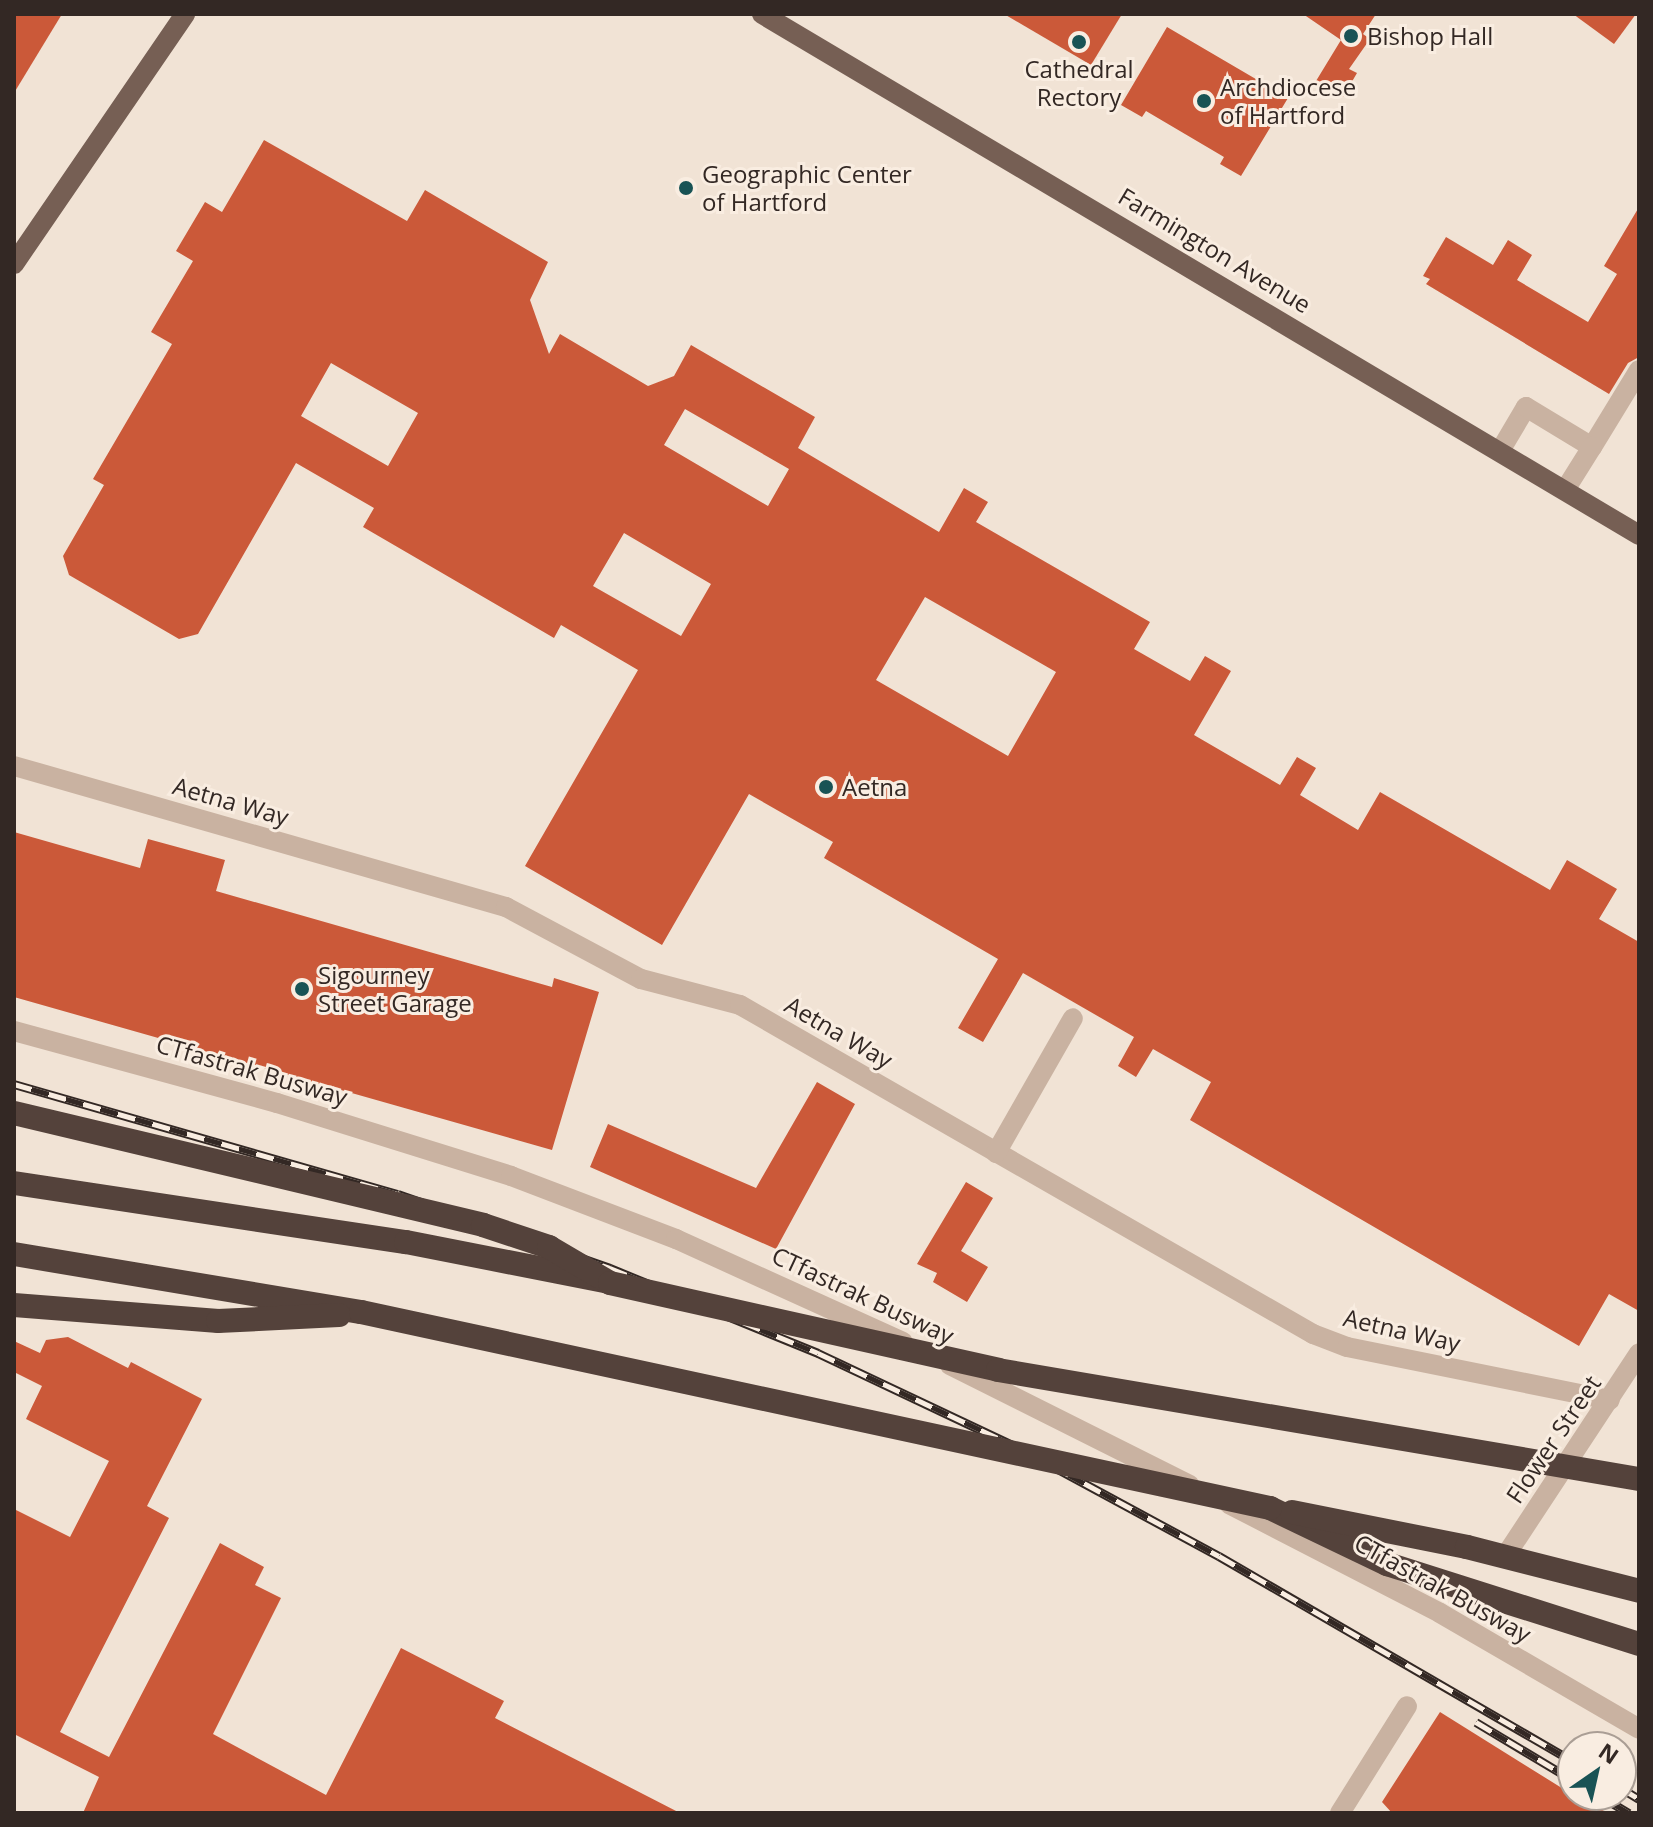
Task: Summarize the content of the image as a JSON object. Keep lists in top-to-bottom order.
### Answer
{
  "streets": {
    "main road": ["Farmington Avenue"],
    "street": ["Aetna Way", "CTfastrak Busway", "Flower Street"]
  },
  "crossings": [
    ["Aetna Way", "Flower Street"]
  ],
  "places": [
    "Bishop Hall",
    "Cathedral Rectory",
    "Archdiocese of Hartford",
    "Geographic Center of Hartford",
    "Aetna",
    "Sigourney Street Garage"
  ],
  "north": "top right"
}
